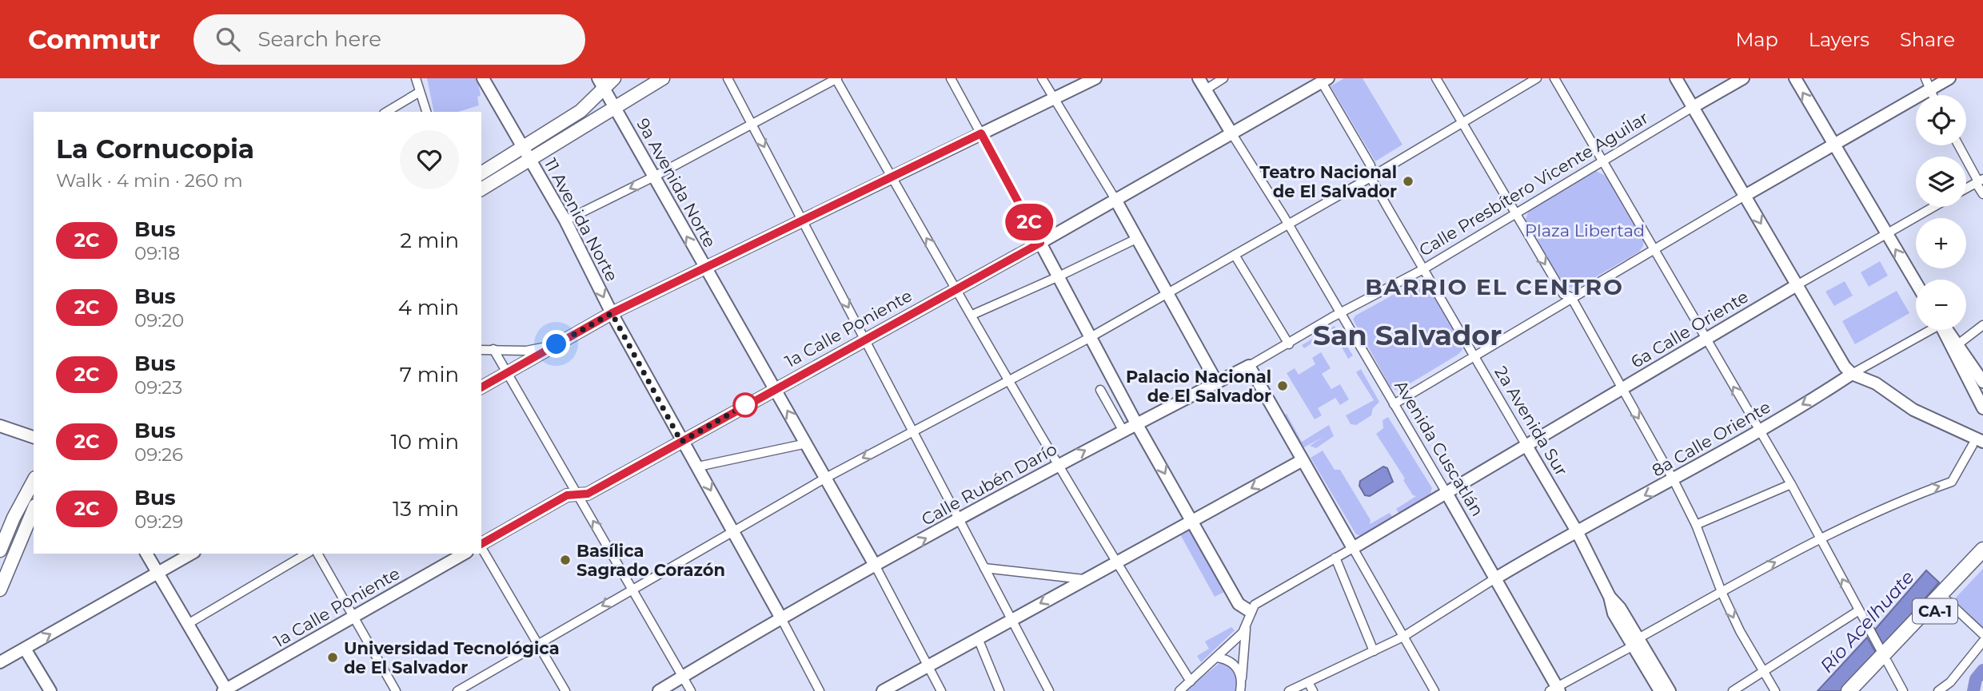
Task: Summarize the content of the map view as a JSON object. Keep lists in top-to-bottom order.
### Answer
{
  "streets": {
    "highway": ["CA-1"],
    "main road": [
      "9a Avenida Norte",
      "Calle Presbítero Vicente Aguilar",
      "11 Avenida Norte",
      "1a Calle Poniente",
      "6a Calle Oriente",
      "2a Avenida Sur",
      "8a Calle Oriente",
      "Avenida Cuscatlán",
      "Calle Rubén Darío"
    ]
  },
  "crossings": [
    ["9a Avenida Norte", "1a Calle Poniente"],
    ["9a Avenida Norte", "Calle Rubén Darío"],
    ["Calle Presbítero Vicente Aguilar", "2a Avenida Sur"],
    ["Calle Presbítero Vicente Aguilar", "Avenida Cuscatlán"],
    ["Calle Presbítero Vicente Aguilar", "Calle Rubén Darío"],
    ["11 Avenida Norte", "1a Calle Poniente"],
    ["11 Avenida Norte", "Calle Rubén Darío"],
    ["1a Calle Poniente", "2a Avenida Sur"],
    ["1a Calle Poniente", "Avenida Cuscatlán"],
    ["6a Calle Oriente", "2a Avenida Sur"],
    ["6a Calle Oriente", "Avenida Cuscatlán"],
    ["2a Avenida Sur", "8a Calle Oriente"],
    ["8a Calle Oriente", "Avenida Cuscatlán"],
    ["Avenida Cuscatlán", "Calle Rubén Darío"]
  ],
  "one_way": ["8a Calle Oriente"],
  "districts": ["BARRIO EL CENTRO", "San Salvador"],
  "water": ["Río Acelhuate"],
  "parks": ["Plaza Libertad"],
  "places": [
    "Teatro Nacional de El Salvador",
    "Palacio Nacional de El Salvador",
    "Basílica Sagrado Corazón",
    "Universidad Tecnológica de El Salvador"
  ],
  "lines": ["bus line 2C"],
  "page": {
    "header": "Commutr",
    "search": "Search here",
    "nav": ["Map", "Layers", "Share"],
    "on_map": "2C",
    "map_buttons": ["+", "−"],
    "heading": ["La Cornucopia", "Walk · 4 min · 260 m"],
    "list": [
      {
        "mark": "2C",
        "name": "Bus",
        "note": "09:18",
        "value": "2 min"
      },
      {
        "mark": "2C",
        "name": "Bus",
        "note": "09:20",
        "value": "4 min"
      },
      {
        "mark": "2C",
        "name": "Bus",
        "note": "09:23",
        "value": "7 min"
      },
      {
        "mark": "2C",
        "name": "Bus",
        "note": "09:26",
        "value": "10 min"
      },
      {
        "mark": "2C",
        "name": "Bus",
        "note": "09:29",
        "value": "13 min"
      }
    ]
  }
}
